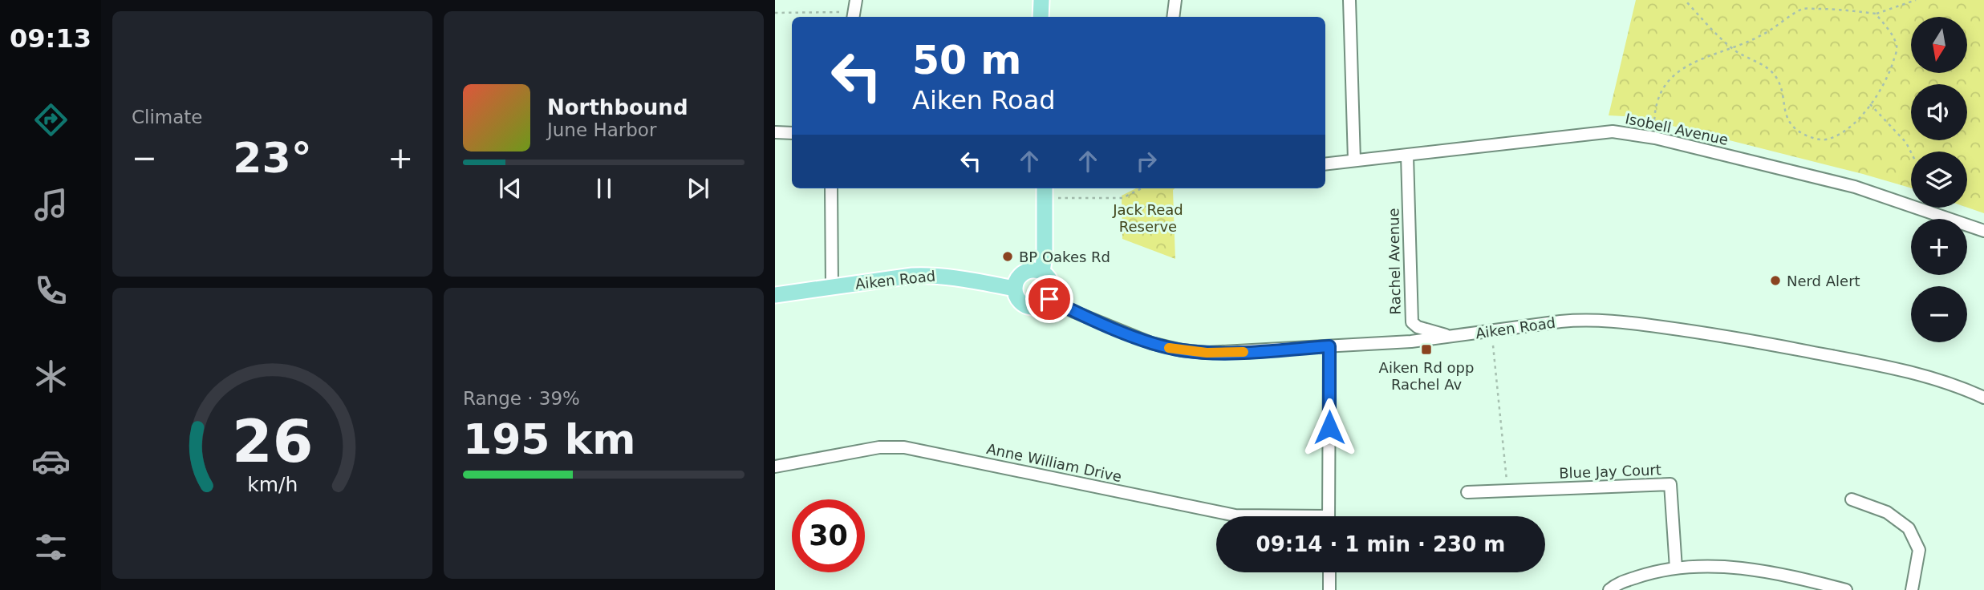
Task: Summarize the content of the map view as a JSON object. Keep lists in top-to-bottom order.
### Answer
{
  "streets": {
    "main road": ["Aiken Road"],
    "street": [
      "Isobell Avenue",
      "Rachel Avenue",
      "Anne William Drive",
      "Blue Jay Court"
    ]
  },
  "crossings": [
    ["Isobell Avenue", "Rachel Avenue"],
    ["Rachel Avenue", "Aiken Road"]
  ],
  "parks": ["Jack Read Reserve"],
  "places": {
    "other": ["BP Oakes Rd", "Nerd Alert"],
    "transit": ["Aiken Rd opp Rachel Av"]
  },
  "north": "bottom",
  "page": {
    "tabs": "09:13",
    "tile": [
      "Climate",
      ["Range · 39%", "195 km"]
    ],
    "map_buttons": ["+", "−"],
    "turn": ["50 m", "Aiken Road"],
    "song": ["Northbound", "June Harbor"],
    "heat": ["−", "23°", "+"],
    "limit": "30",
    "trip": "09:14 · 1 min · 230 m",
    "gauge": ["26", "km/h"]
  }
}
